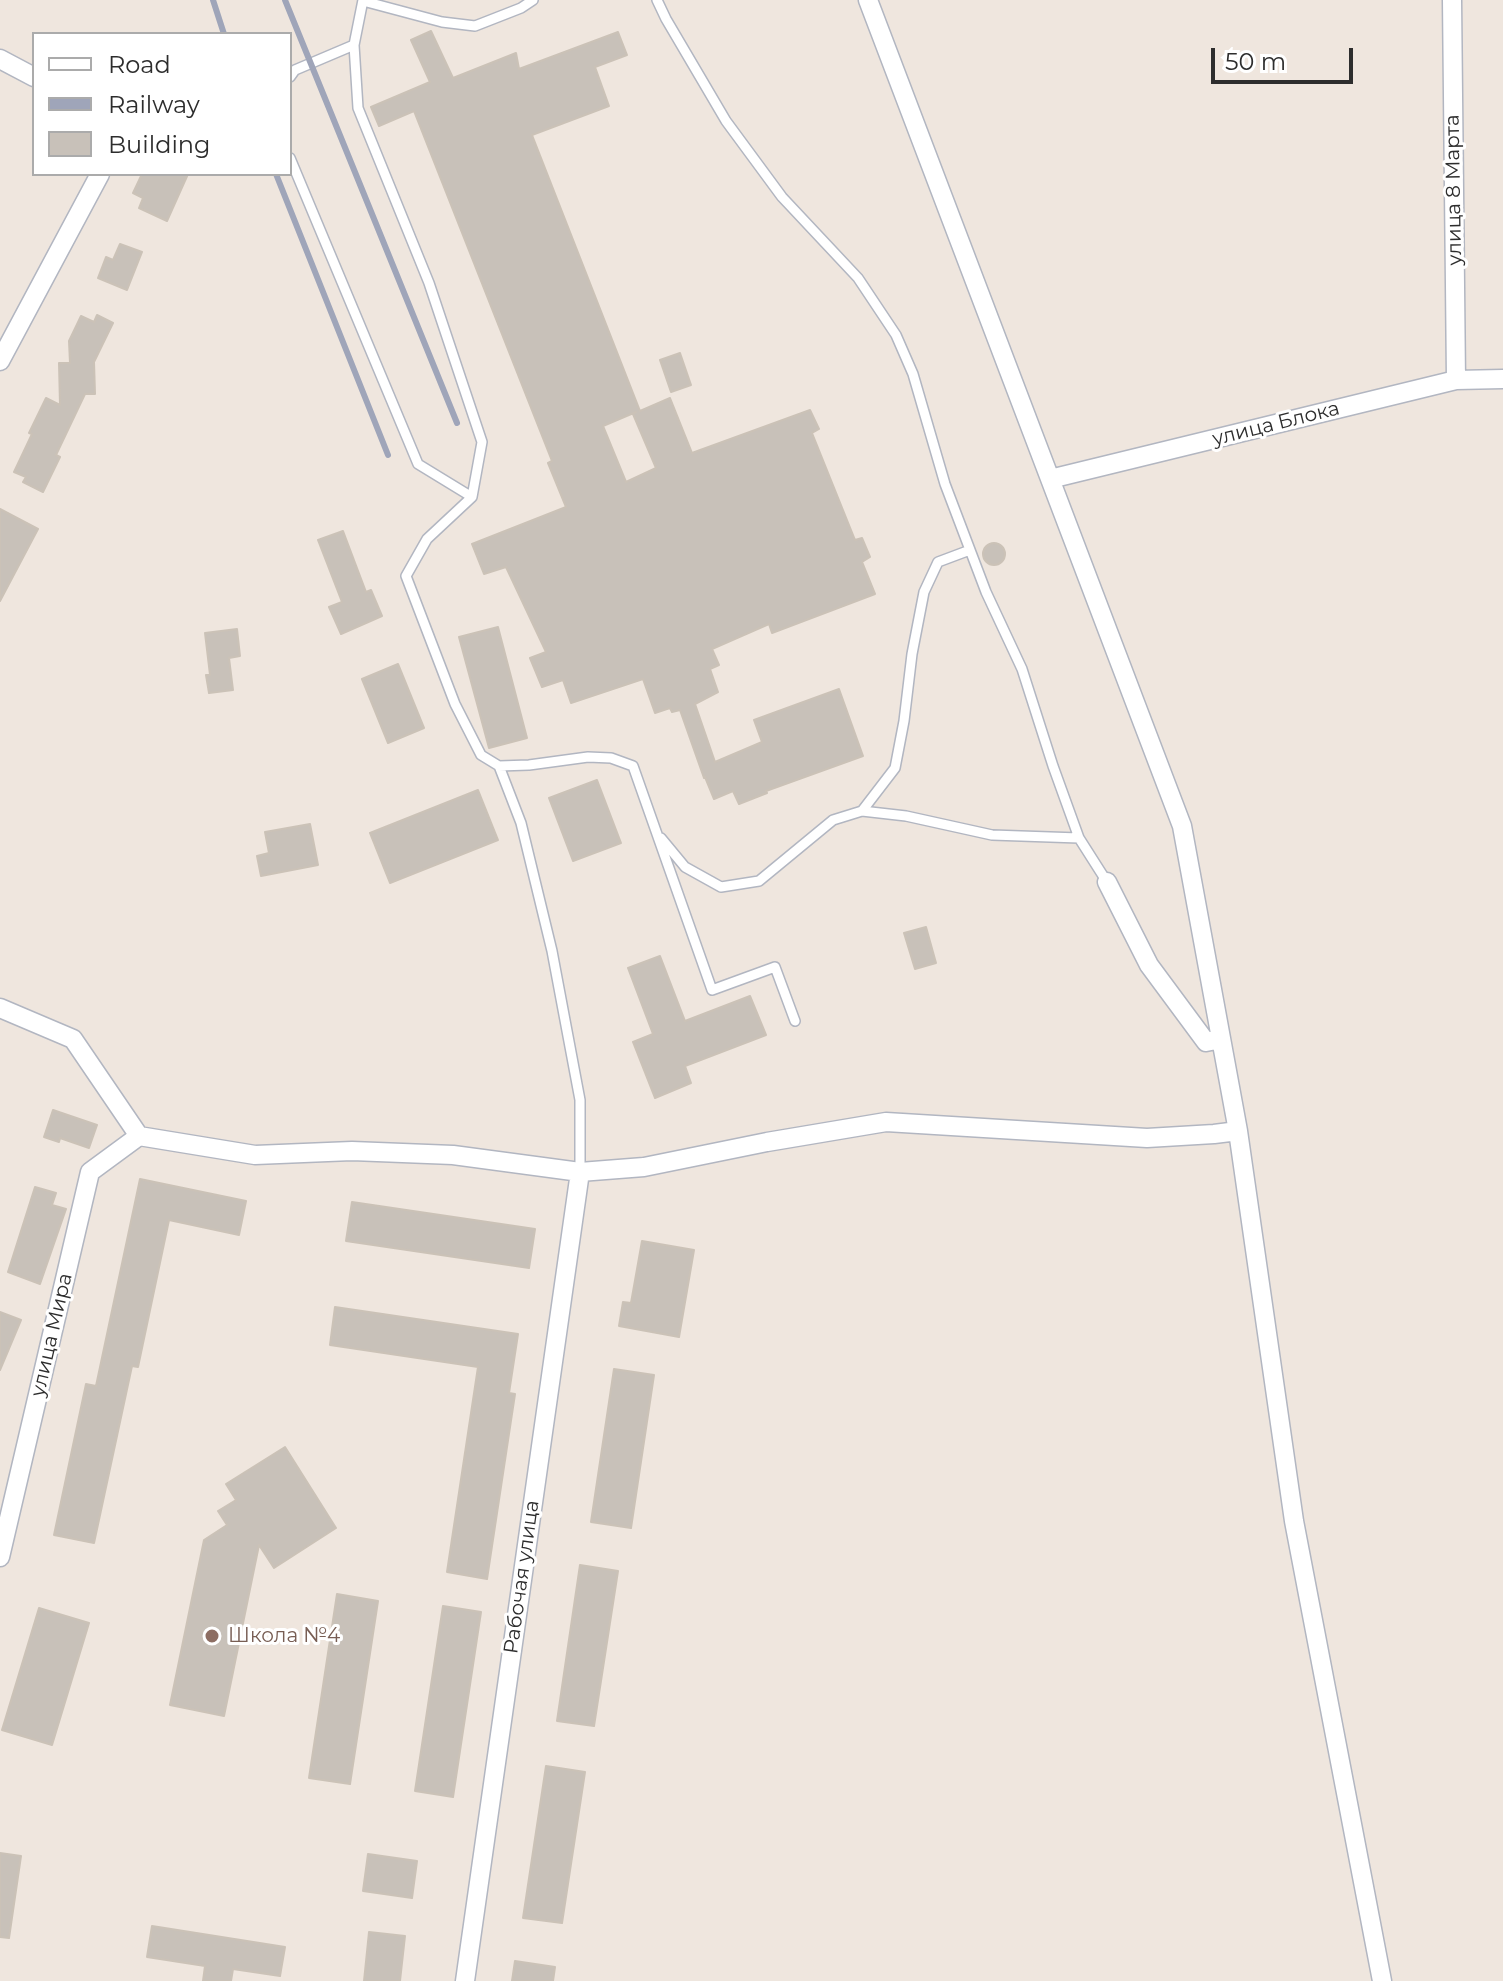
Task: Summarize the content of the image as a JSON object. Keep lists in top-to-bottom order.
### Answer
{
  "streets": {
    "street": [
      "улица 8 Марта",
      "улица Блока",
      "улица Мира",
      "Рабочая улица"
    ]
  },
  "crossings": [
    ["улица 8 Марта", "улица Блока"]
  ],
  "places": ["Школа №4"],
  "legend": ["Road", "Railway", "Building"],
  "scale_bar": "50 m"
}
